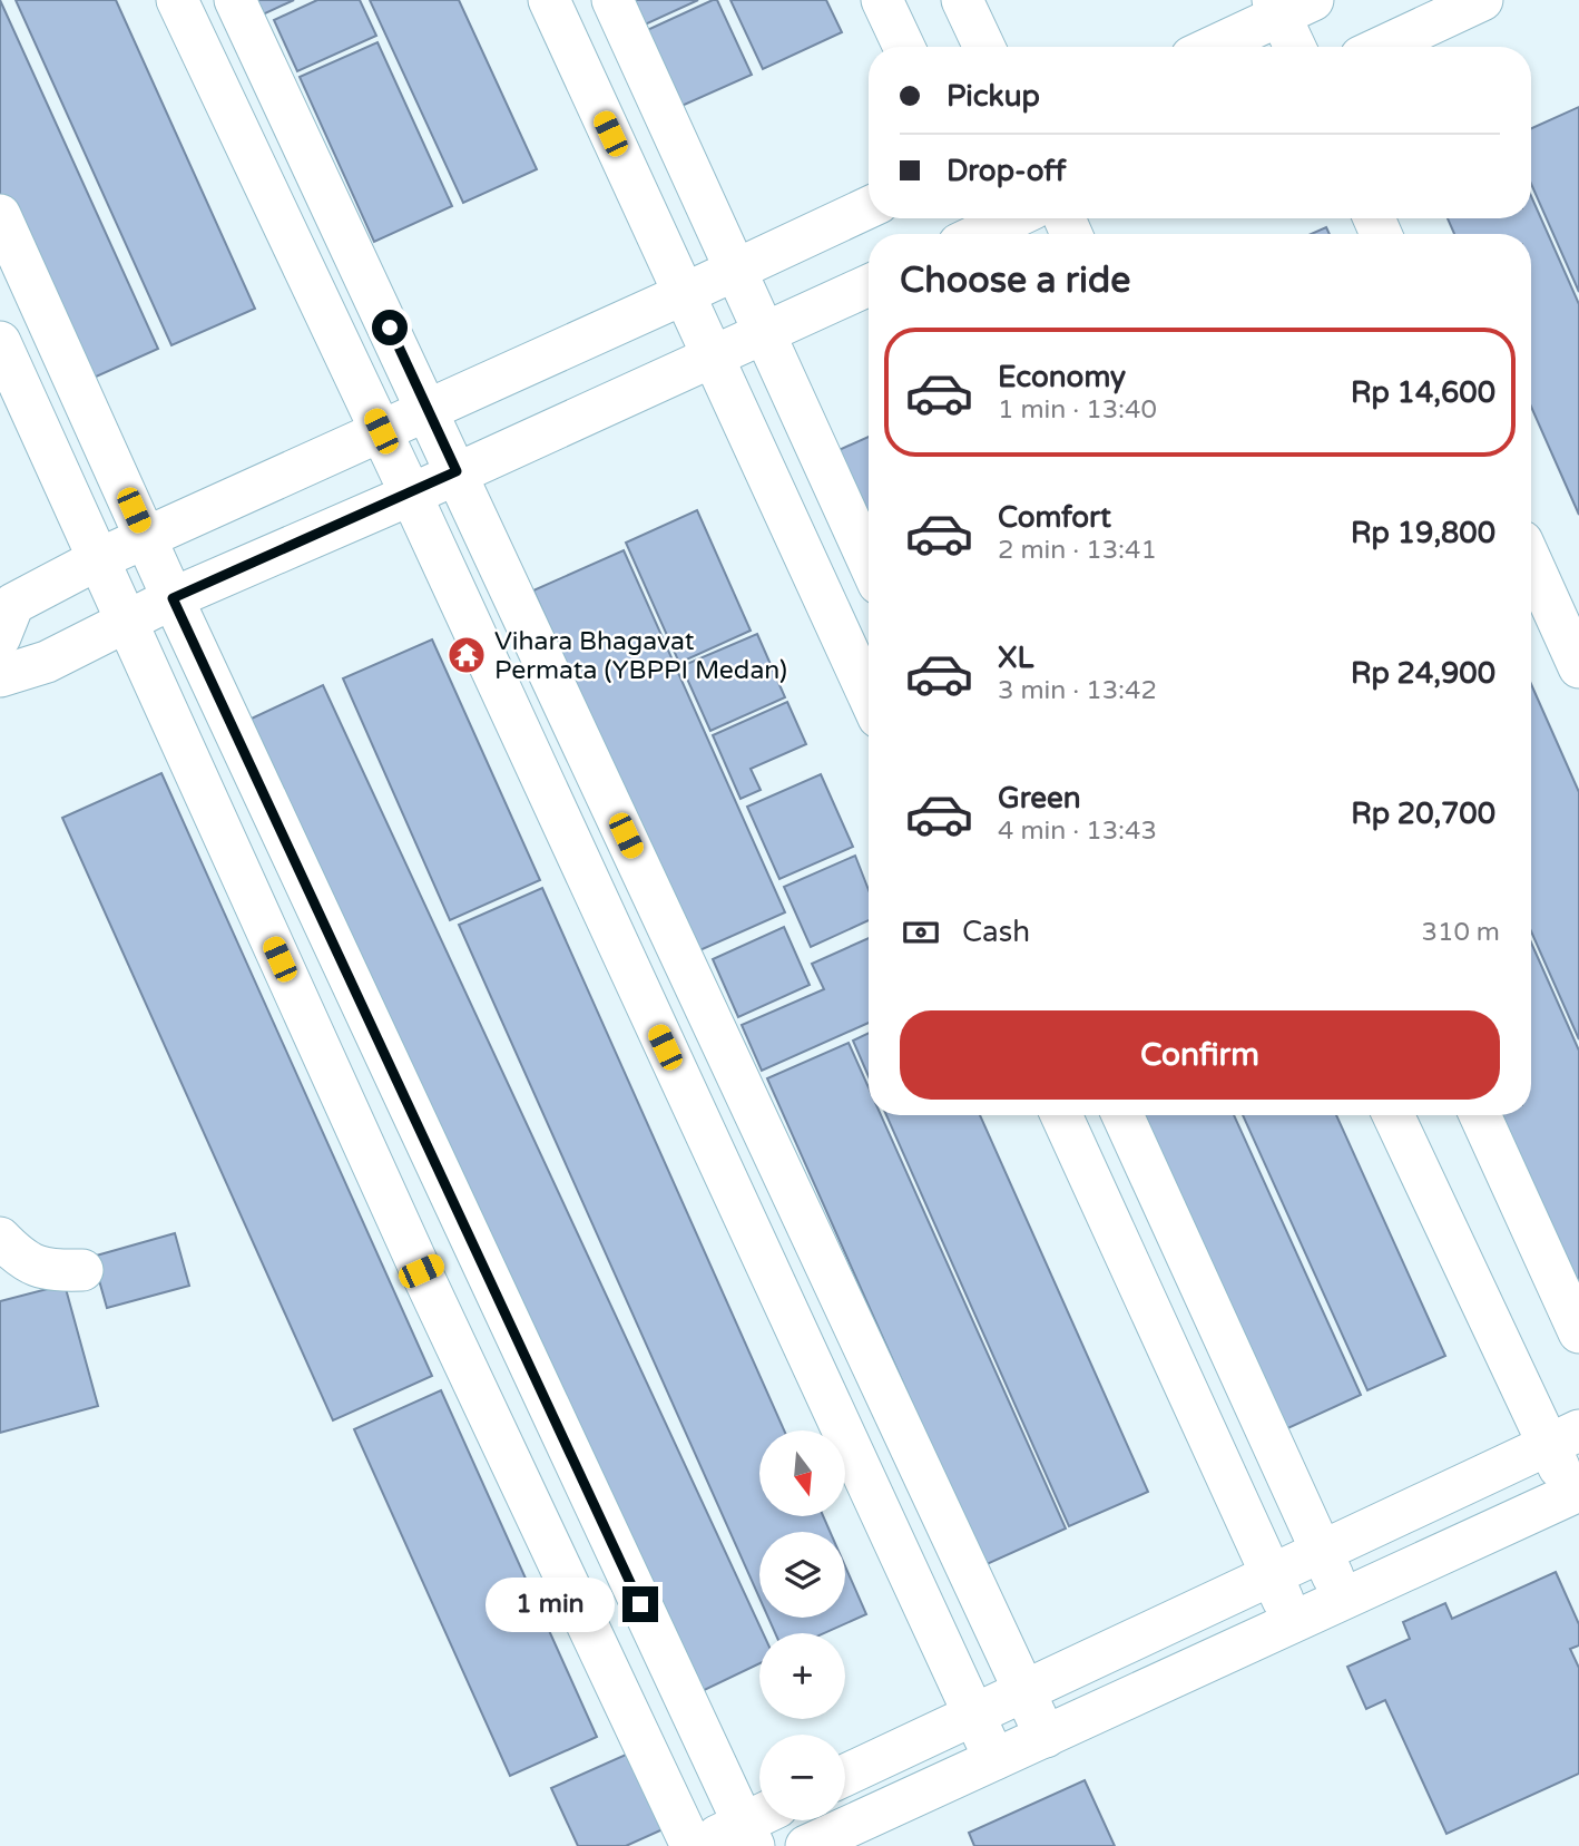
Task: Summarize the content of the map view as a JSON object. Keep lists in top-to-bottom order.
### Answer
{
  "places": {
    "temple": ["Vihara Bhagavat Permata (YBPPI Medan)"]
  },
  "north": "bottom",
  "page": {
    "banner": ["Pickup", "Drop-off"],
    "heading": "Choose a ride",
    "list": [
      {
        "name": "Economy",
        "note": "1 min · 13:40",
        "value": "Rp 14,600"
      },
      {
        "name": "Comfort",
        "note": "2 min · 13:41",
        "value": "Rp 19,800"
      },
      {
        "name": "XL",
        "note": "3 min · 13:42",
        "value": "Rp 24,900"
      },
      {
        "name": "Green",
        "note": "4 min · 13:43",
        "value": "Rp 20,700"
      }
    ],
    "pay": ["Cash", "310 m"],
    "buttons": "Confirm",
    "map_buttons": ["+", "−"],
    "bubble": "1 min"
  }
}
